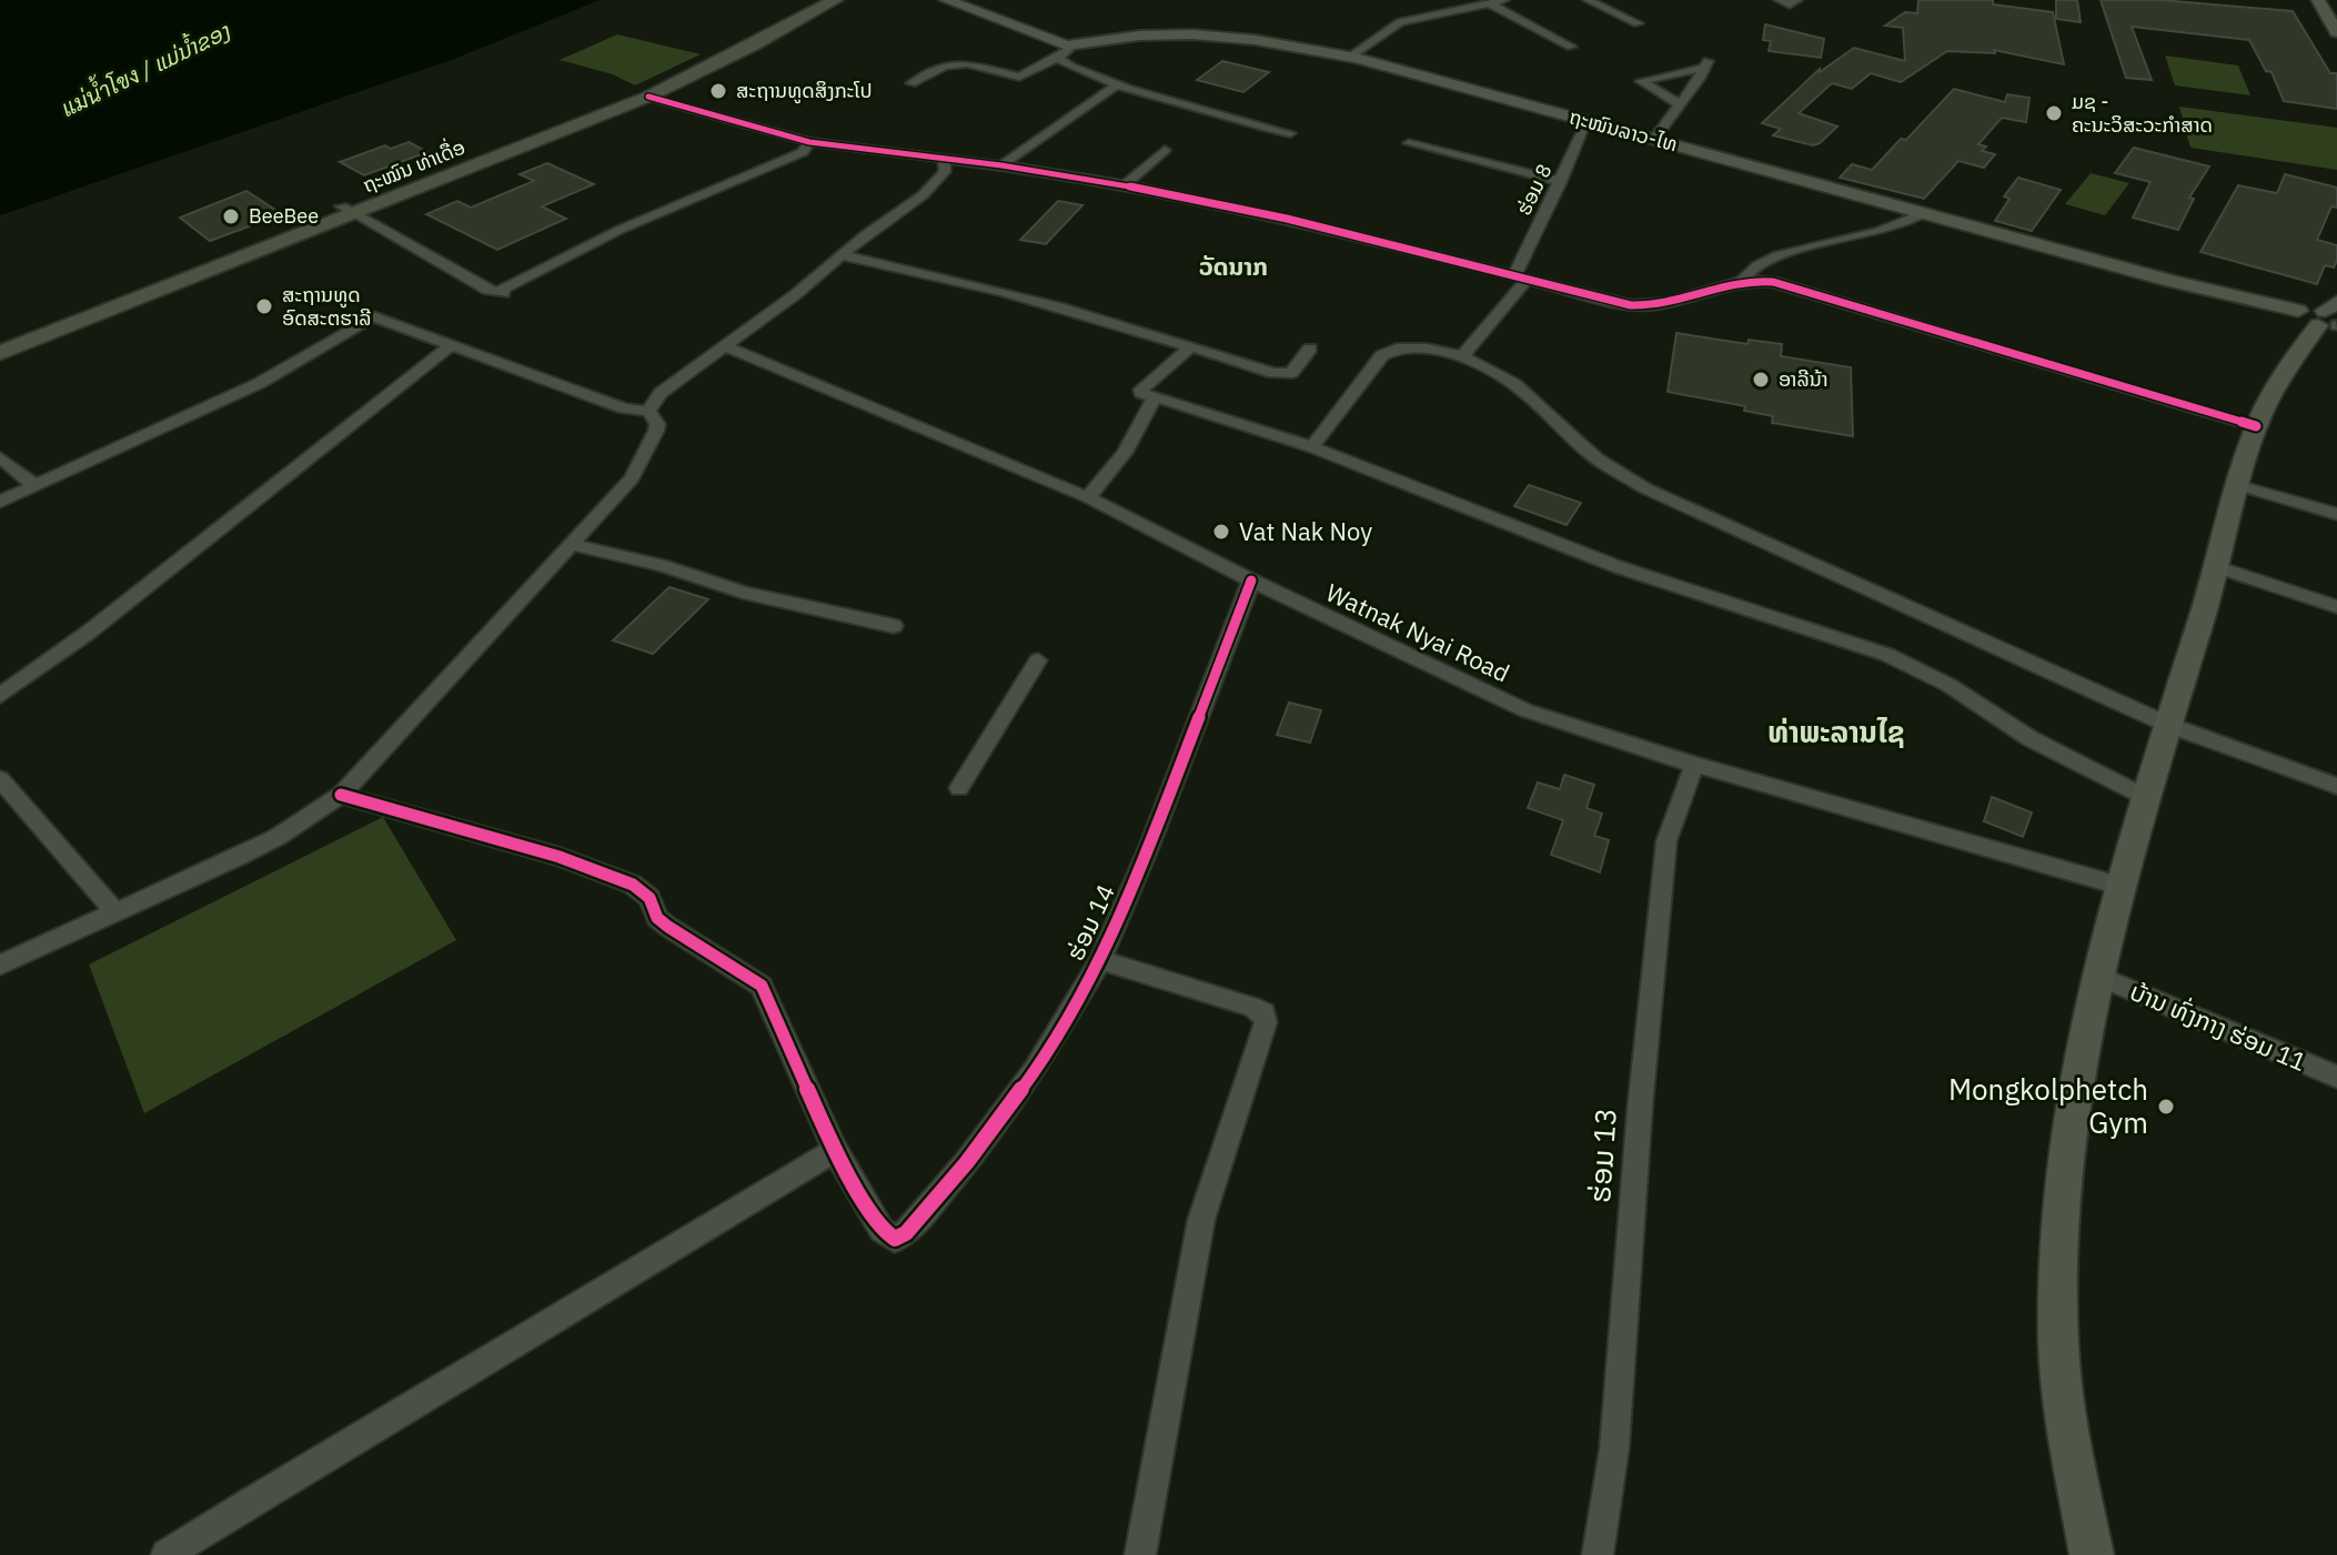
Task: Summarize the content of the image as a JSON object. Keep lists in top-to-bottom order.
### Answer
{
  "streets": {
    "main road": ["ຖະໝົນ ທ່າເດື່ອ"],
    "street": [
      "ຖະໜົນລາວ-ໄທ",
      "ຮ່ອມ 8",
      "Watnak Nyai Road",
      "ຮ່ອມ 14",
      "ບ້ານ ທົ່ງກາງ ຮ່ອມ 11",
      "ຮ່ອມ 13"
    ]
  },
  "crossings": [
    ["ຖະໜົນລາວ-ໄທ", "ຮ່ອມ 8"],
    ["Watnak Nyai Road", "ຮ່ອມ 14"],
    ["Watnak Nyai Road", "ຮ່ອມ 13"]
  ],
  "districts": ["ວັດນາກ", "ທ່າພະລານໄຊ"],
  "water": ["แม่น้ำโขง / ແມ່ນ້ຳຂອງ"],
  "places": [
    "ສະຖານທູດສິງກະໂປ",
    "ມຊ - ຄະນະວິສະວະກຳສາດ",
    "BeeBee",
    "ສະຖານທູດ ອົດສະຕຮາລີ",
    "ອາລີນ້າ",
    "Vat Nak Noy",
    "Mongkolphetch Gym"
  ]
}
